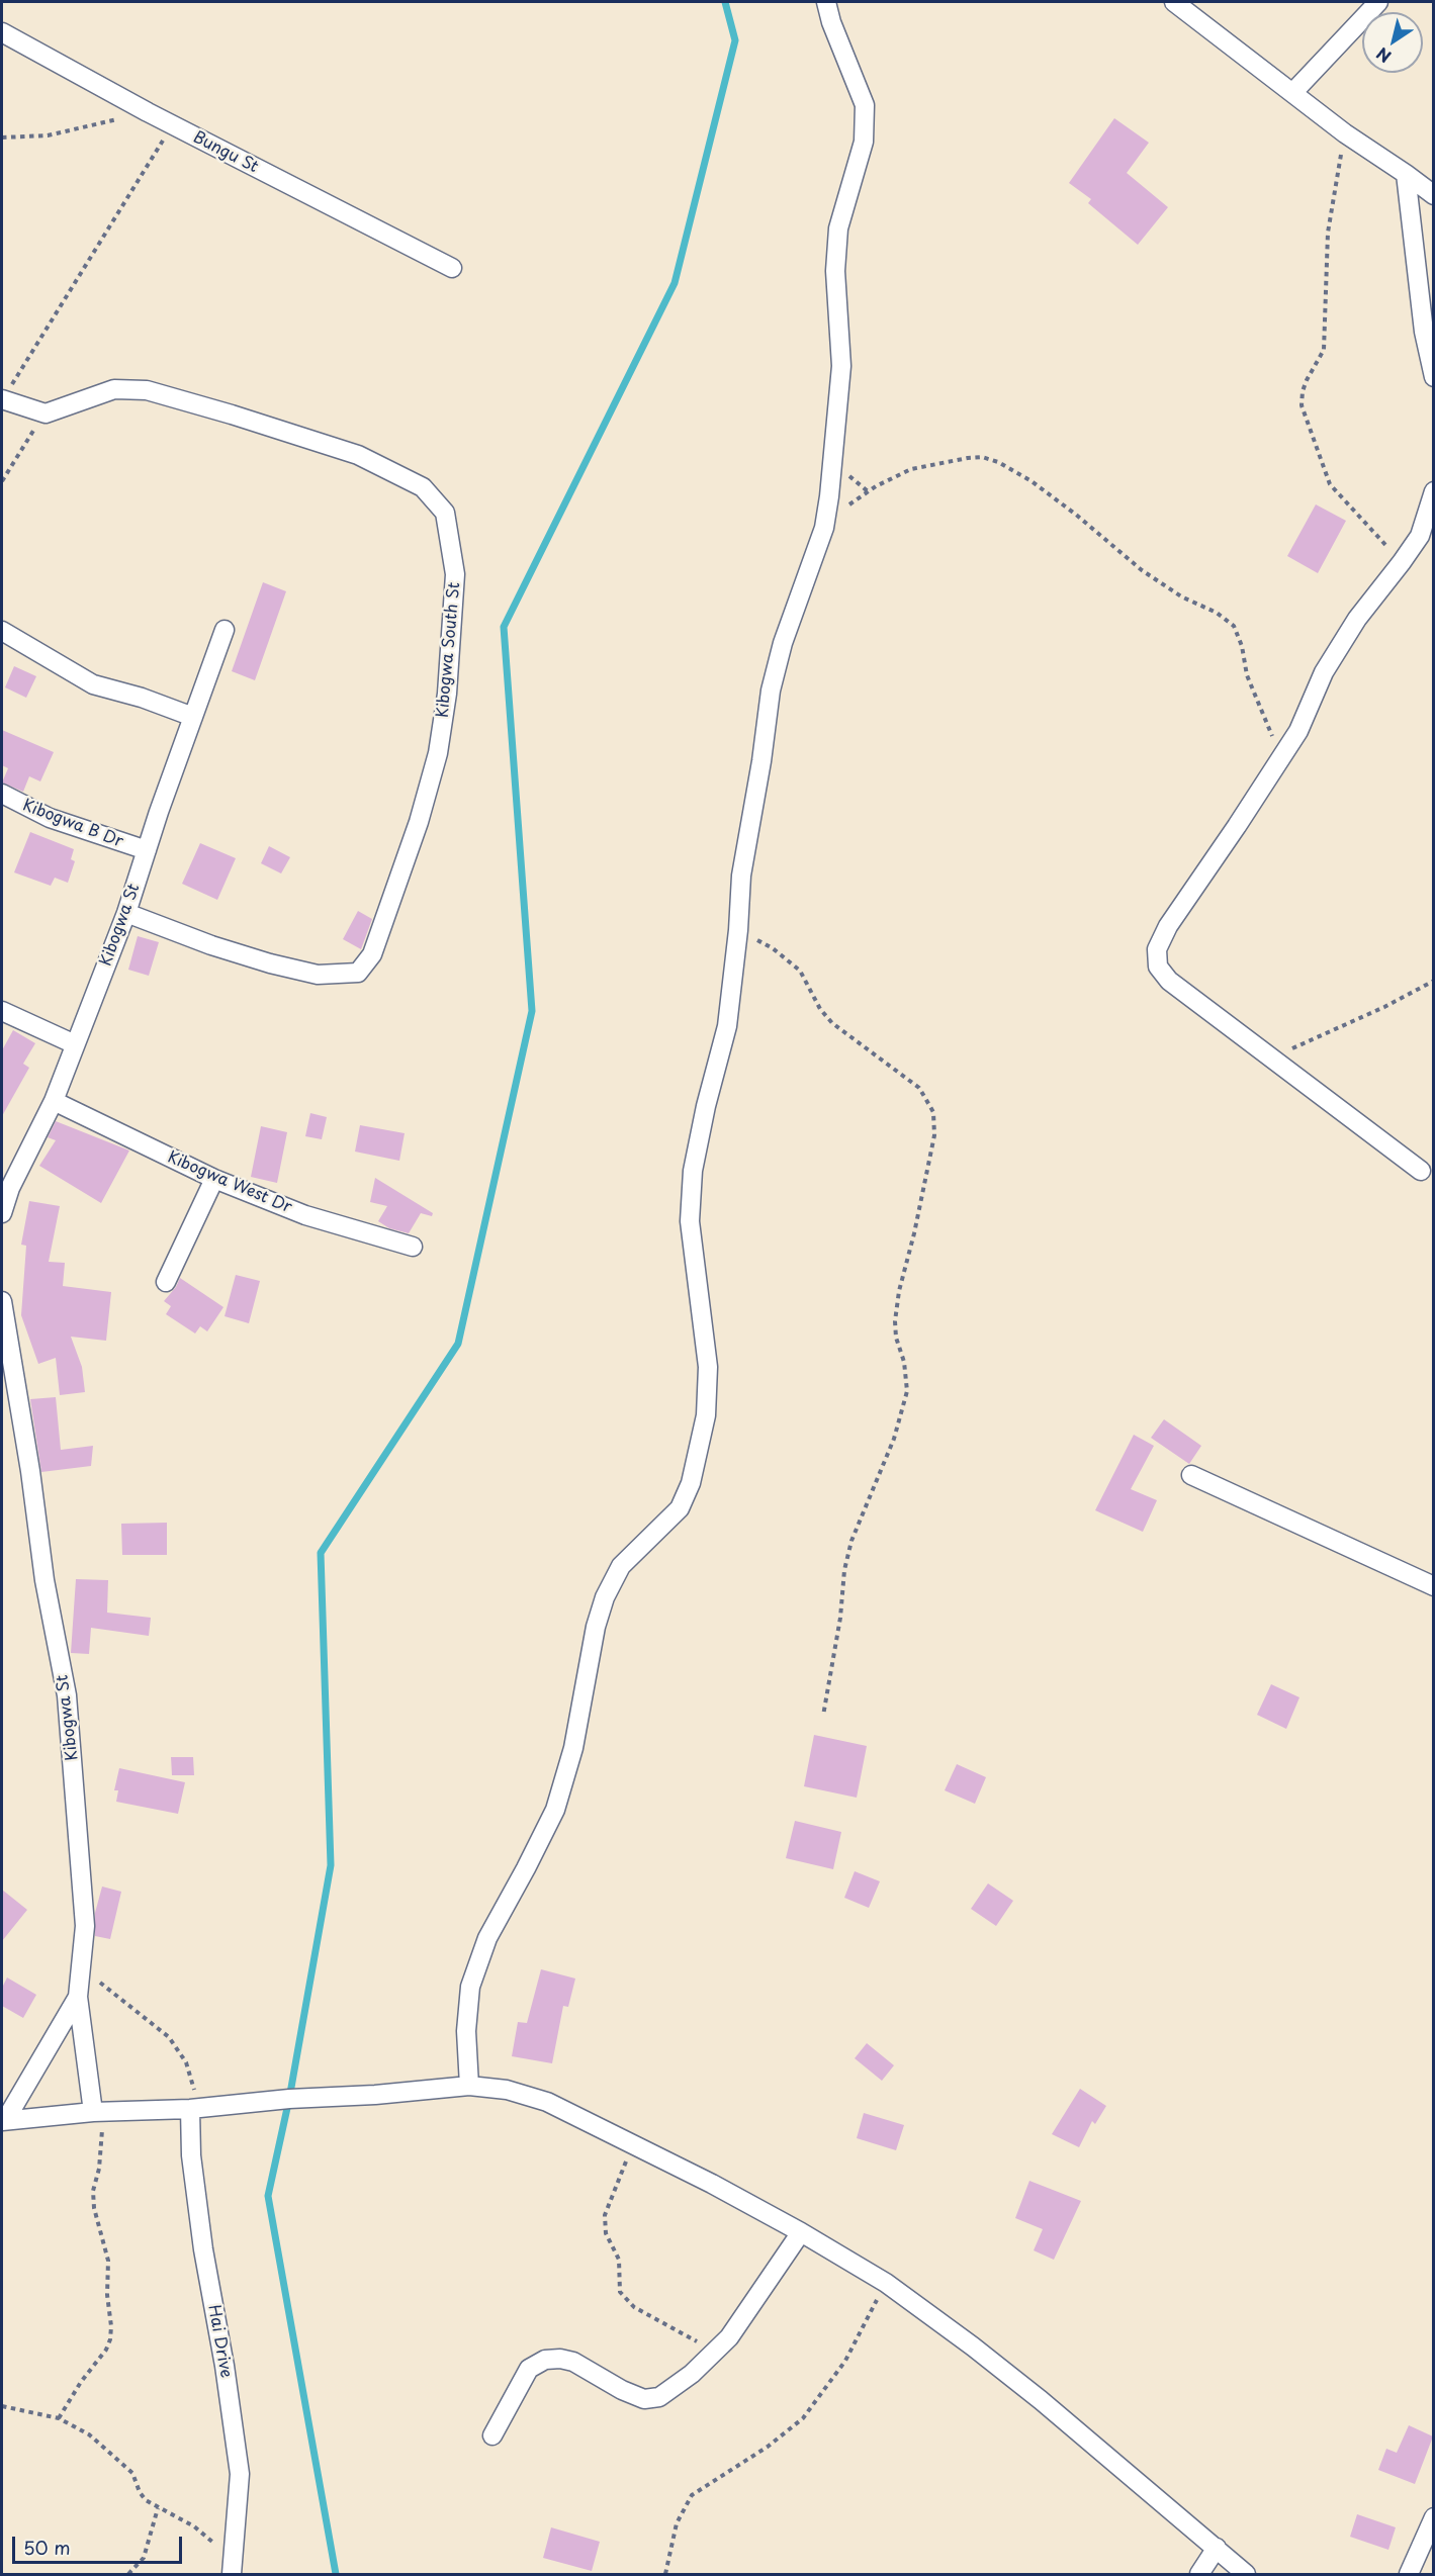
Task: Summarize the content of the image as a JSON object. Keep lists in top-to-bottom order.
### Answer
{
  "streets": {
    "street": [
      "Bungu St",
      "Kibogwa South St",
      "Kibogwa B Dr",
      "Kibogwa St",
      "Kibogwa West Dr",
      "Hai Drive"
    ]
  },
  "crossings": [
    ["Kibogwa South St", "Kibogwa St"],
    ["Kibogwa B Dr", "Kibogwa St"],
    ["Kibogwa St", "Kibogwa West Dr"]
  ],
  "scale_bar": "50 m",
  "north": "bottom left"
}
